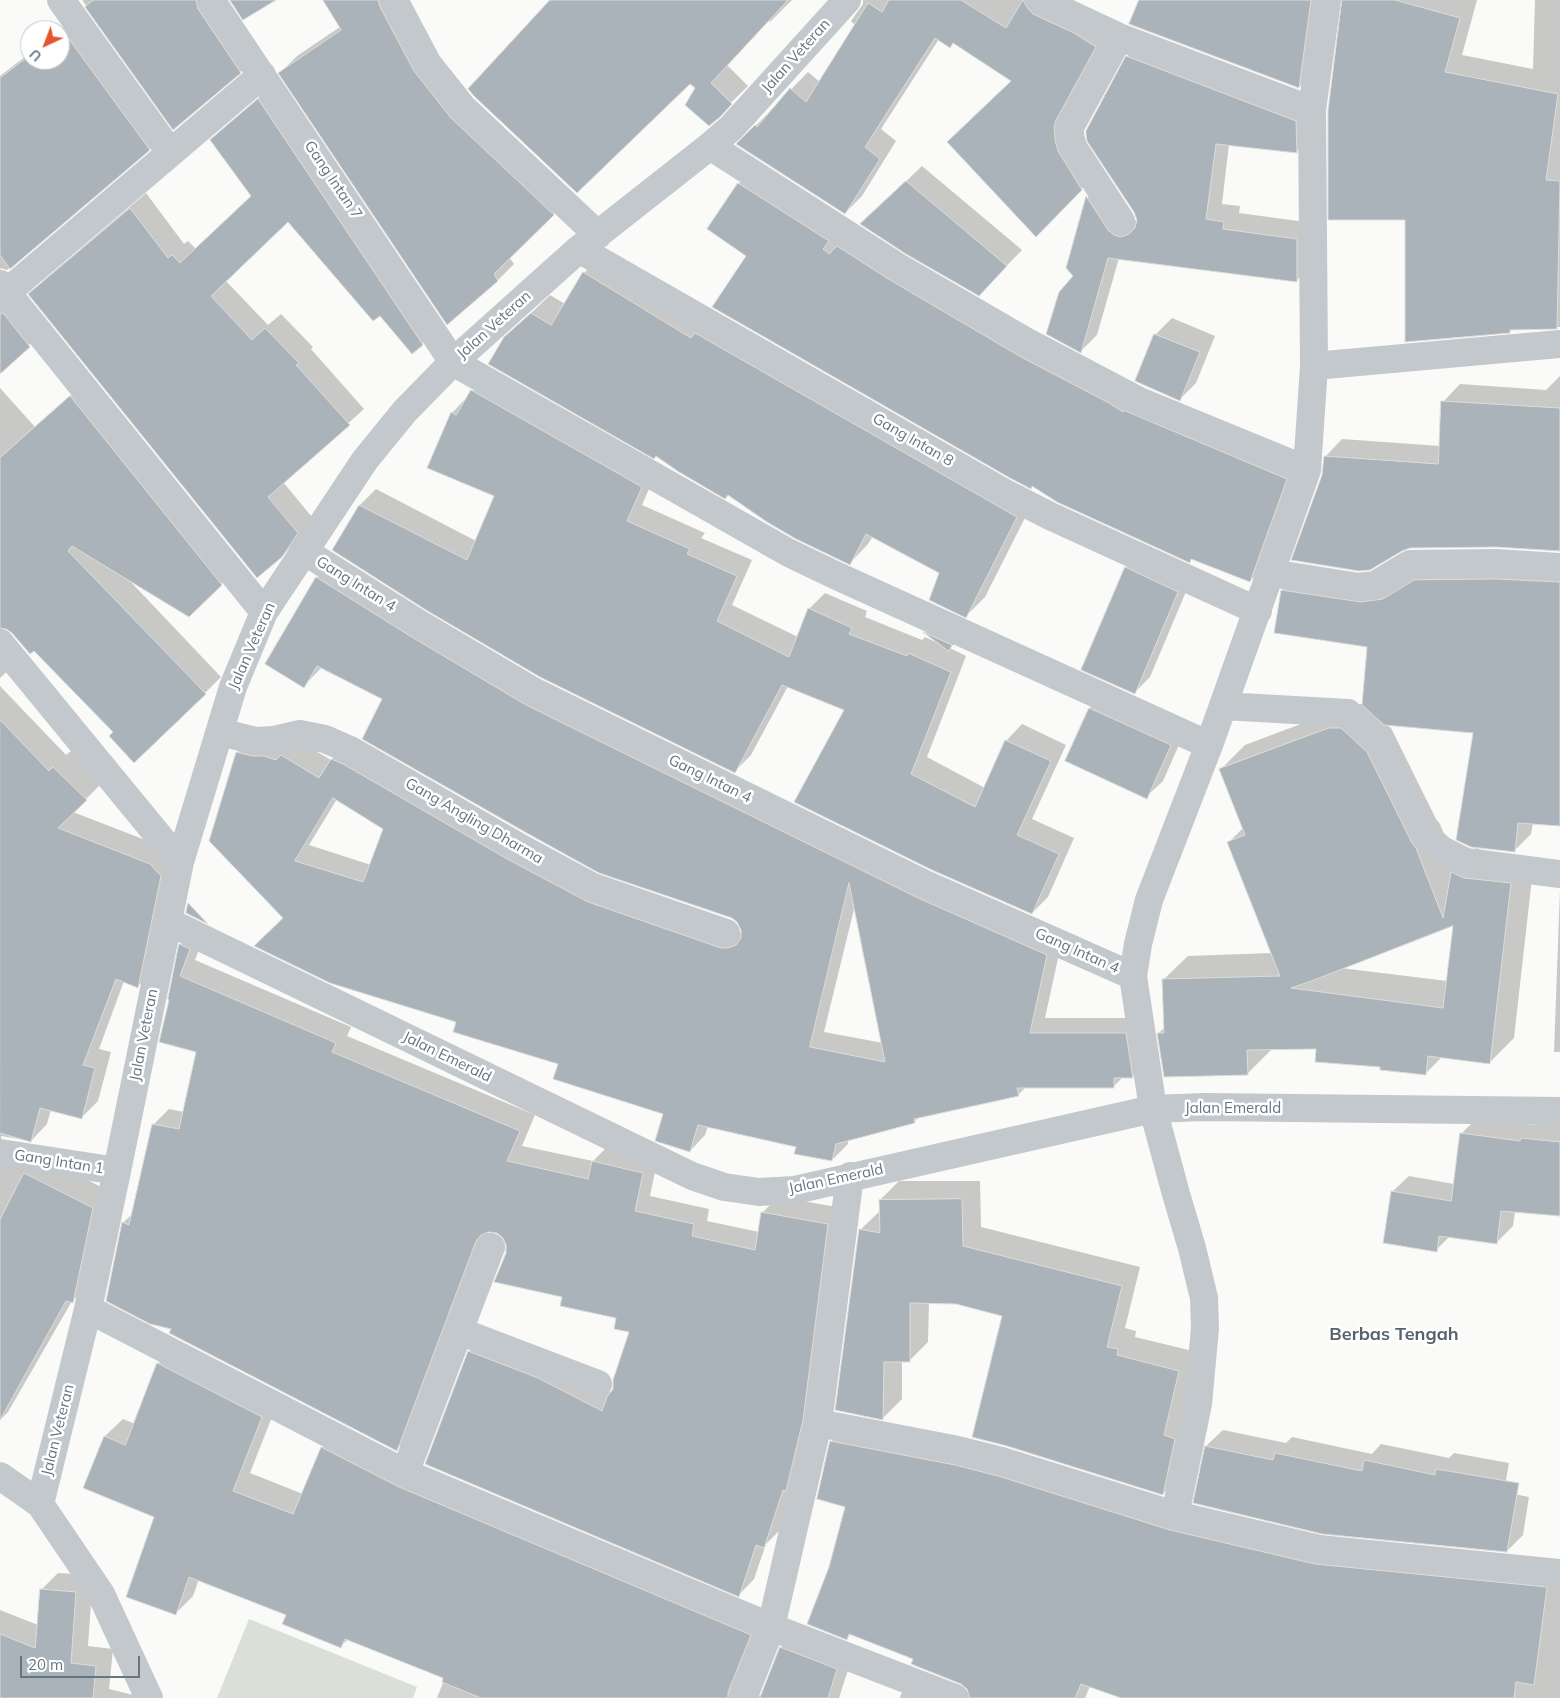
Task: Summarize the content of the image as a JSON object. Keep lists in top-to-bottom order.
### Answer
{
  "streets": {
    "street": [
      "Jalan Veteran",
      "Gang Intan 7",
      "Gang Intan 8",
      "Gang Intan 4",
      "Gang Angling Dharma",
      "Jalan Emerald",
      "Gang Intan 1"
    ]
  },
  "crossings": [
    ["Jalan Veteran", "Gang Intan 7"],
    ["Jalan Veteran", "Gang Intan 8"],
    ["Jalan Veteran", "Gang Intan 4"],
    ["Jalan Veteran", "Gang Angling Dharma"],
    ["Jalan Veteran", "Jalan Emerald"],
    ["Jalan Veteran", "Gang Intan 1"]
  ],
  "districts": ["Berbas Tengah"],
  "scale_bar": "20 m",
  "north": "bottom left"
}
